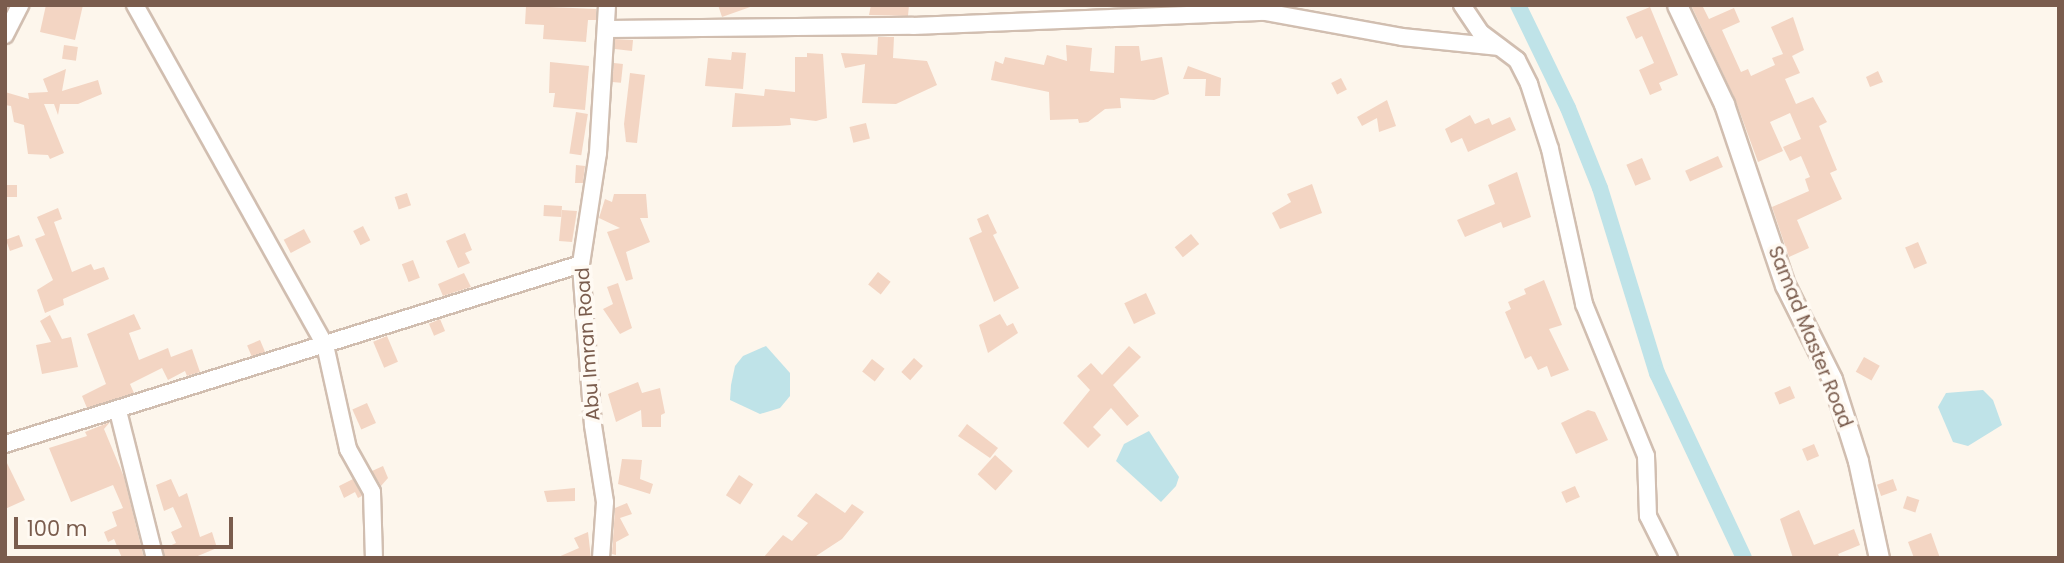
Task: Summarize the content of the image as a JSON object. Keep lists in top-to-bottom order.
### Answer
{
  "streets": {
    "street": ["Samad Master Road", "Abu Imran Road"]
  },
  "scale_bar": "100 m"
}
